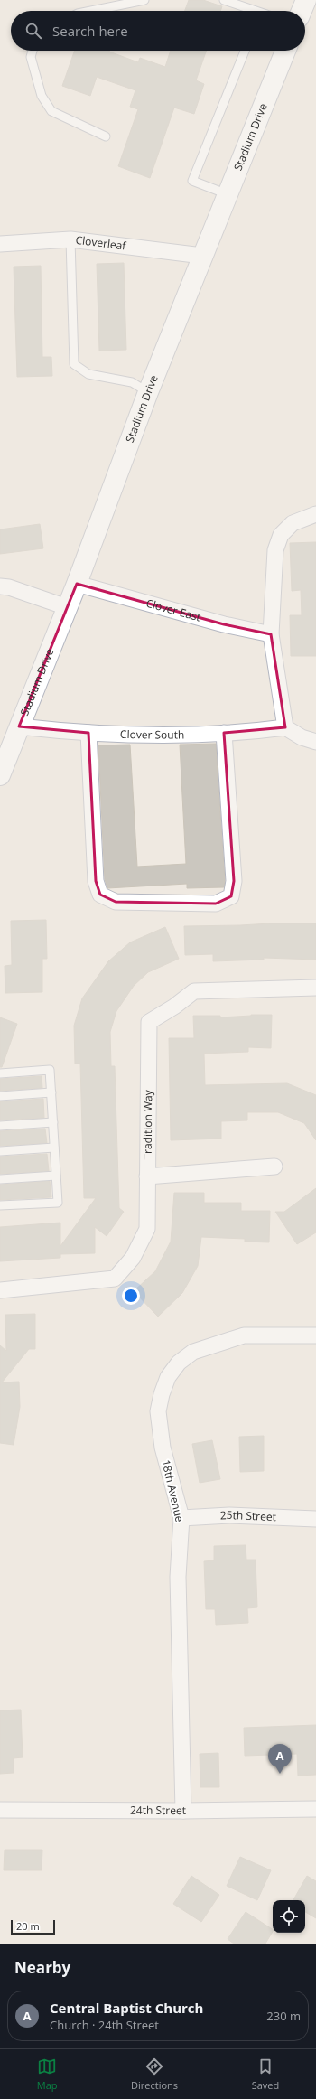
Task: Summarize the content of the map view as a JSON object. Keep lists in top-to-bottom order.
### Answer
{
  "streets": {
    "street": [
      "Stadium Drive",
      "Cloverleaf",
      "Clover East",
      "Clover South",
      "Tradition Way",
      "18th Avenue",
      "25th Street",
      "24th Street"
    ]
  },
  "crossings": [
    ["Stadium Drive", "Cloverleaf"],
    ["Stadium Drive", "Clover East"],
    ["Stadium Drive", "Clover South"],
    ["18th Avenue", "25th Street"],
    ["18th Avenue", "24th Street"]
  ],
  "scale_bar": "20 m",
  "page": {
    "search": "Search here",
    "pins": "A",
    "scale": "20 m",
    "heading": "Nearby",
    "list": [
      {
        "mark": "A",
        "name": "Central Baptist Church",
        "note": "Church · 24th Street",
        "value": "230 m"
      }
    ],
    "nav": ["Map", "Directions", "Saved"]
  }
}
